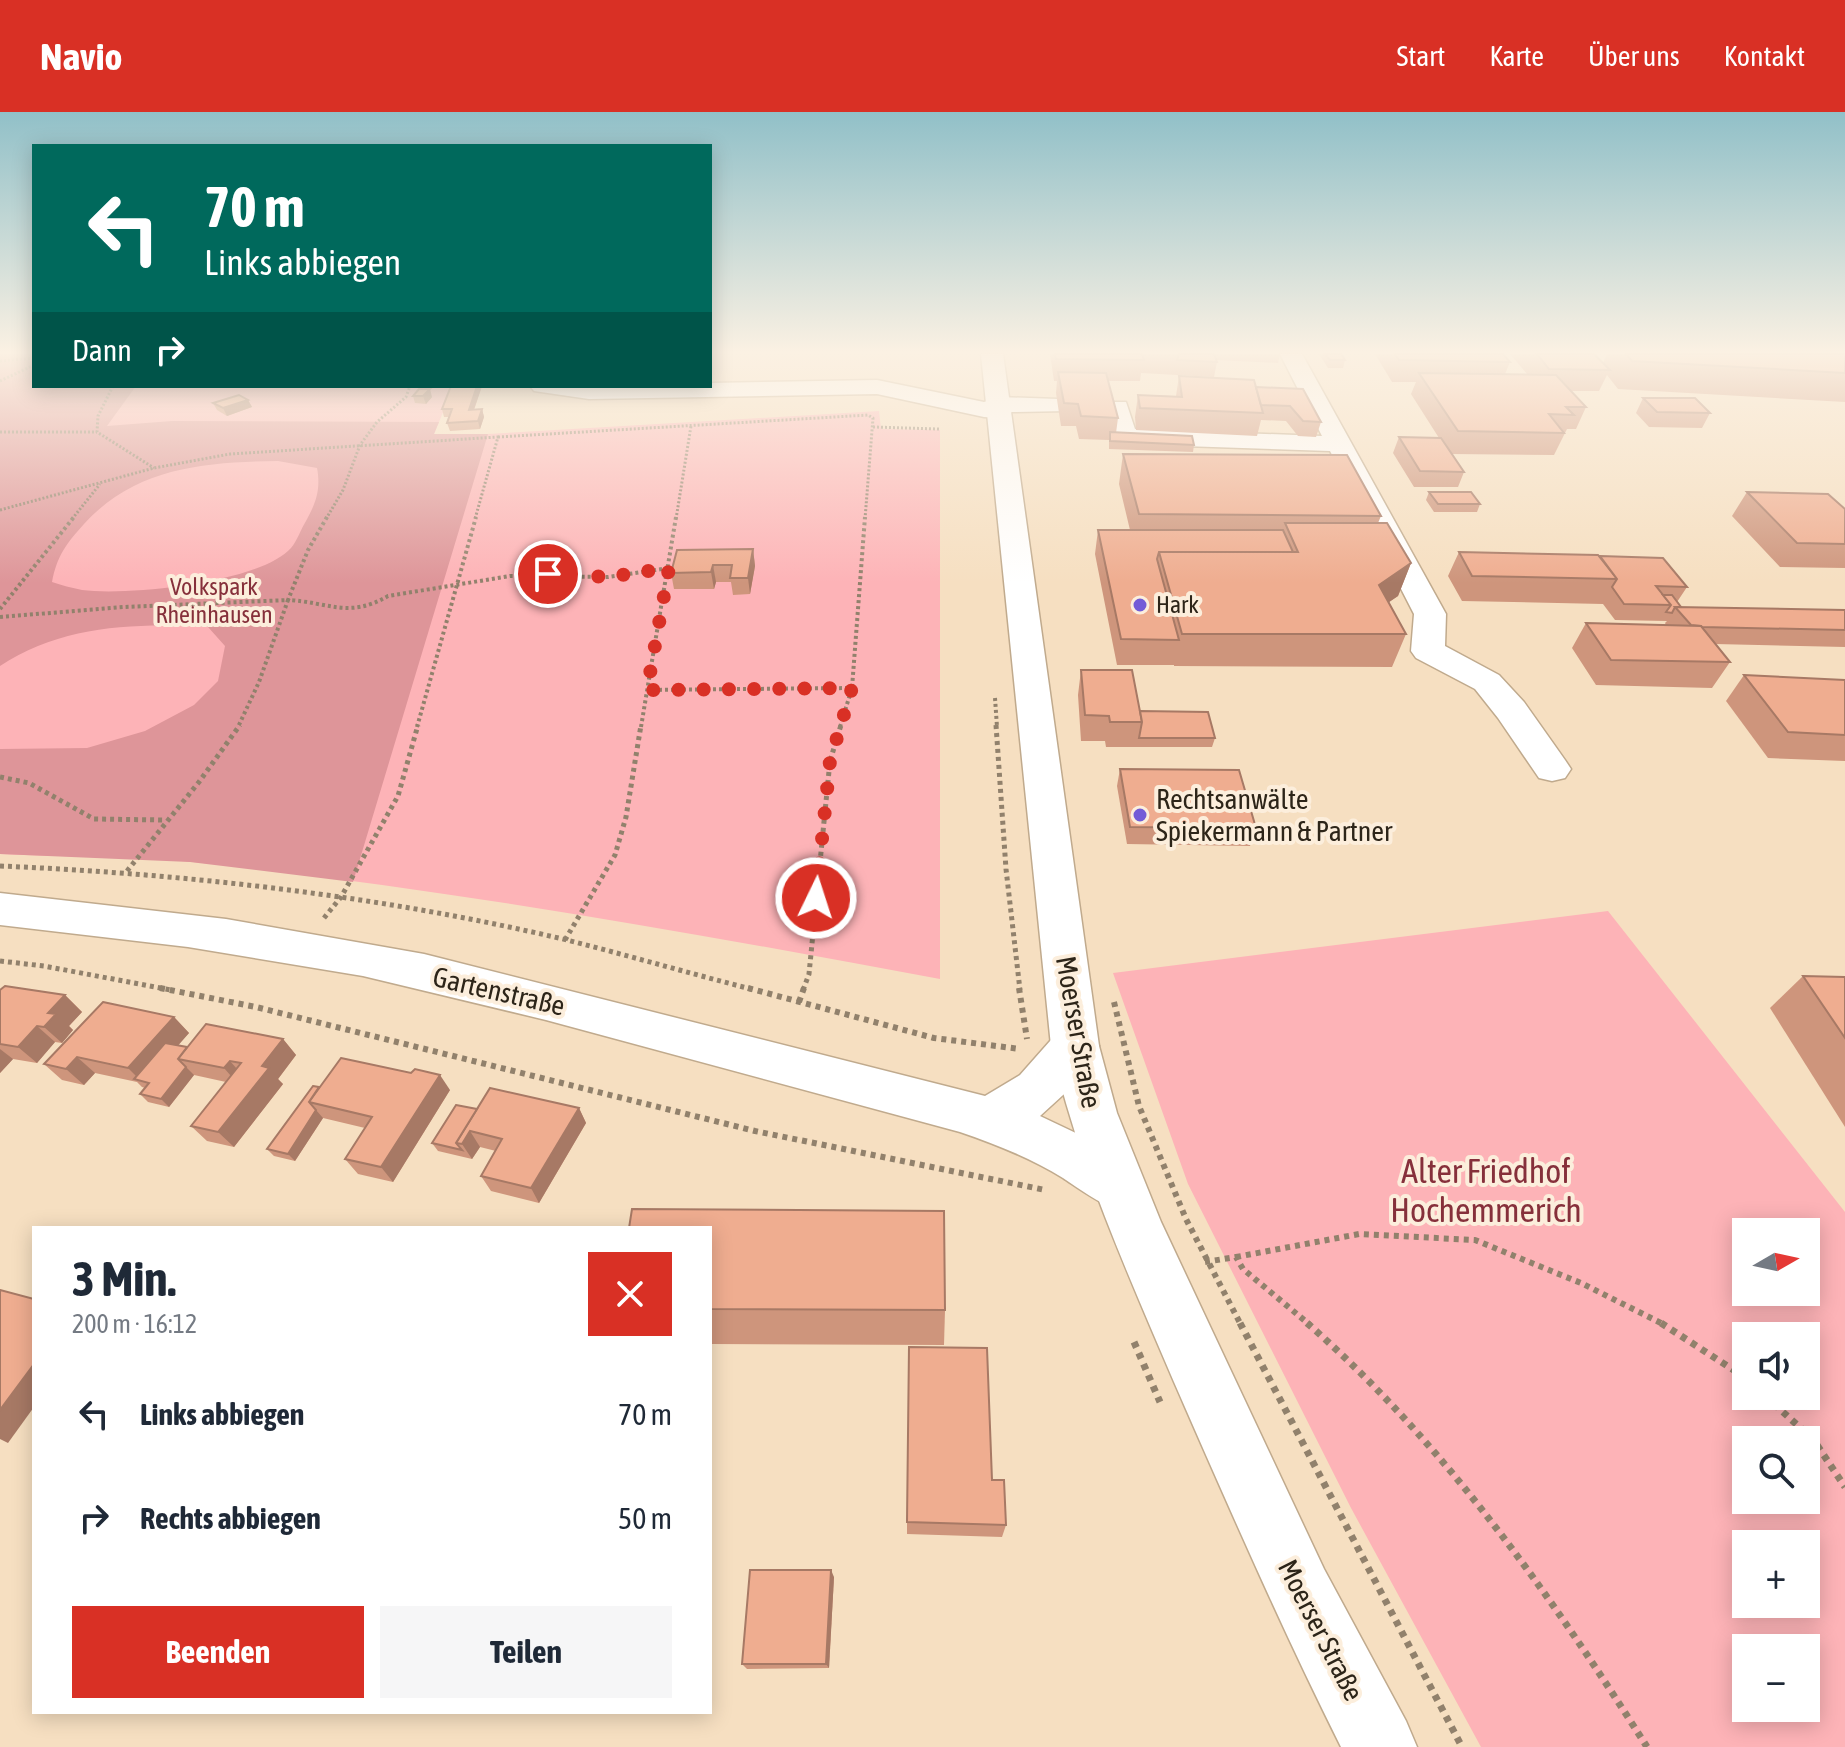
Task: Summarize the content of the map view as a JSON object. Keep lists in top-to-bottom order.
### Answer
{
  "streets": {
    "street": ["Gartenstraße", "Moerser Straße"]
  },
  "crossings": [
    ["Gartenstraße", "Moerser Straße"]
  ],
  "parks": ["Volkspark Rheinhausen", "Alter Friedhof Hochemmerich"],
  "places": ["Hark", "Rechtsanwälte Spiekermann & Partner"],
  "north": "right",
  "page": {
    "header": "Navio",
    "nav": [
      "Start",
      "Karte",
      "Über uns",
      "Kontakt"
    ],
    "turn": ["70 m", "Links abbiegen"],
    "then": "Dann",
    "map_buttons": ["+", "−"],
    "heading": ["3 Min.", "200 m · 16:12"],
    "list": [
      {
        "name": "Links abbiegen",
        "value": "70 m"
      },
      {
        "name": "Rechts abbiegen",
        "value": "50 m"
      }
    ],
    "buttons": ["Beenden", "Teilen"]
  }
}
